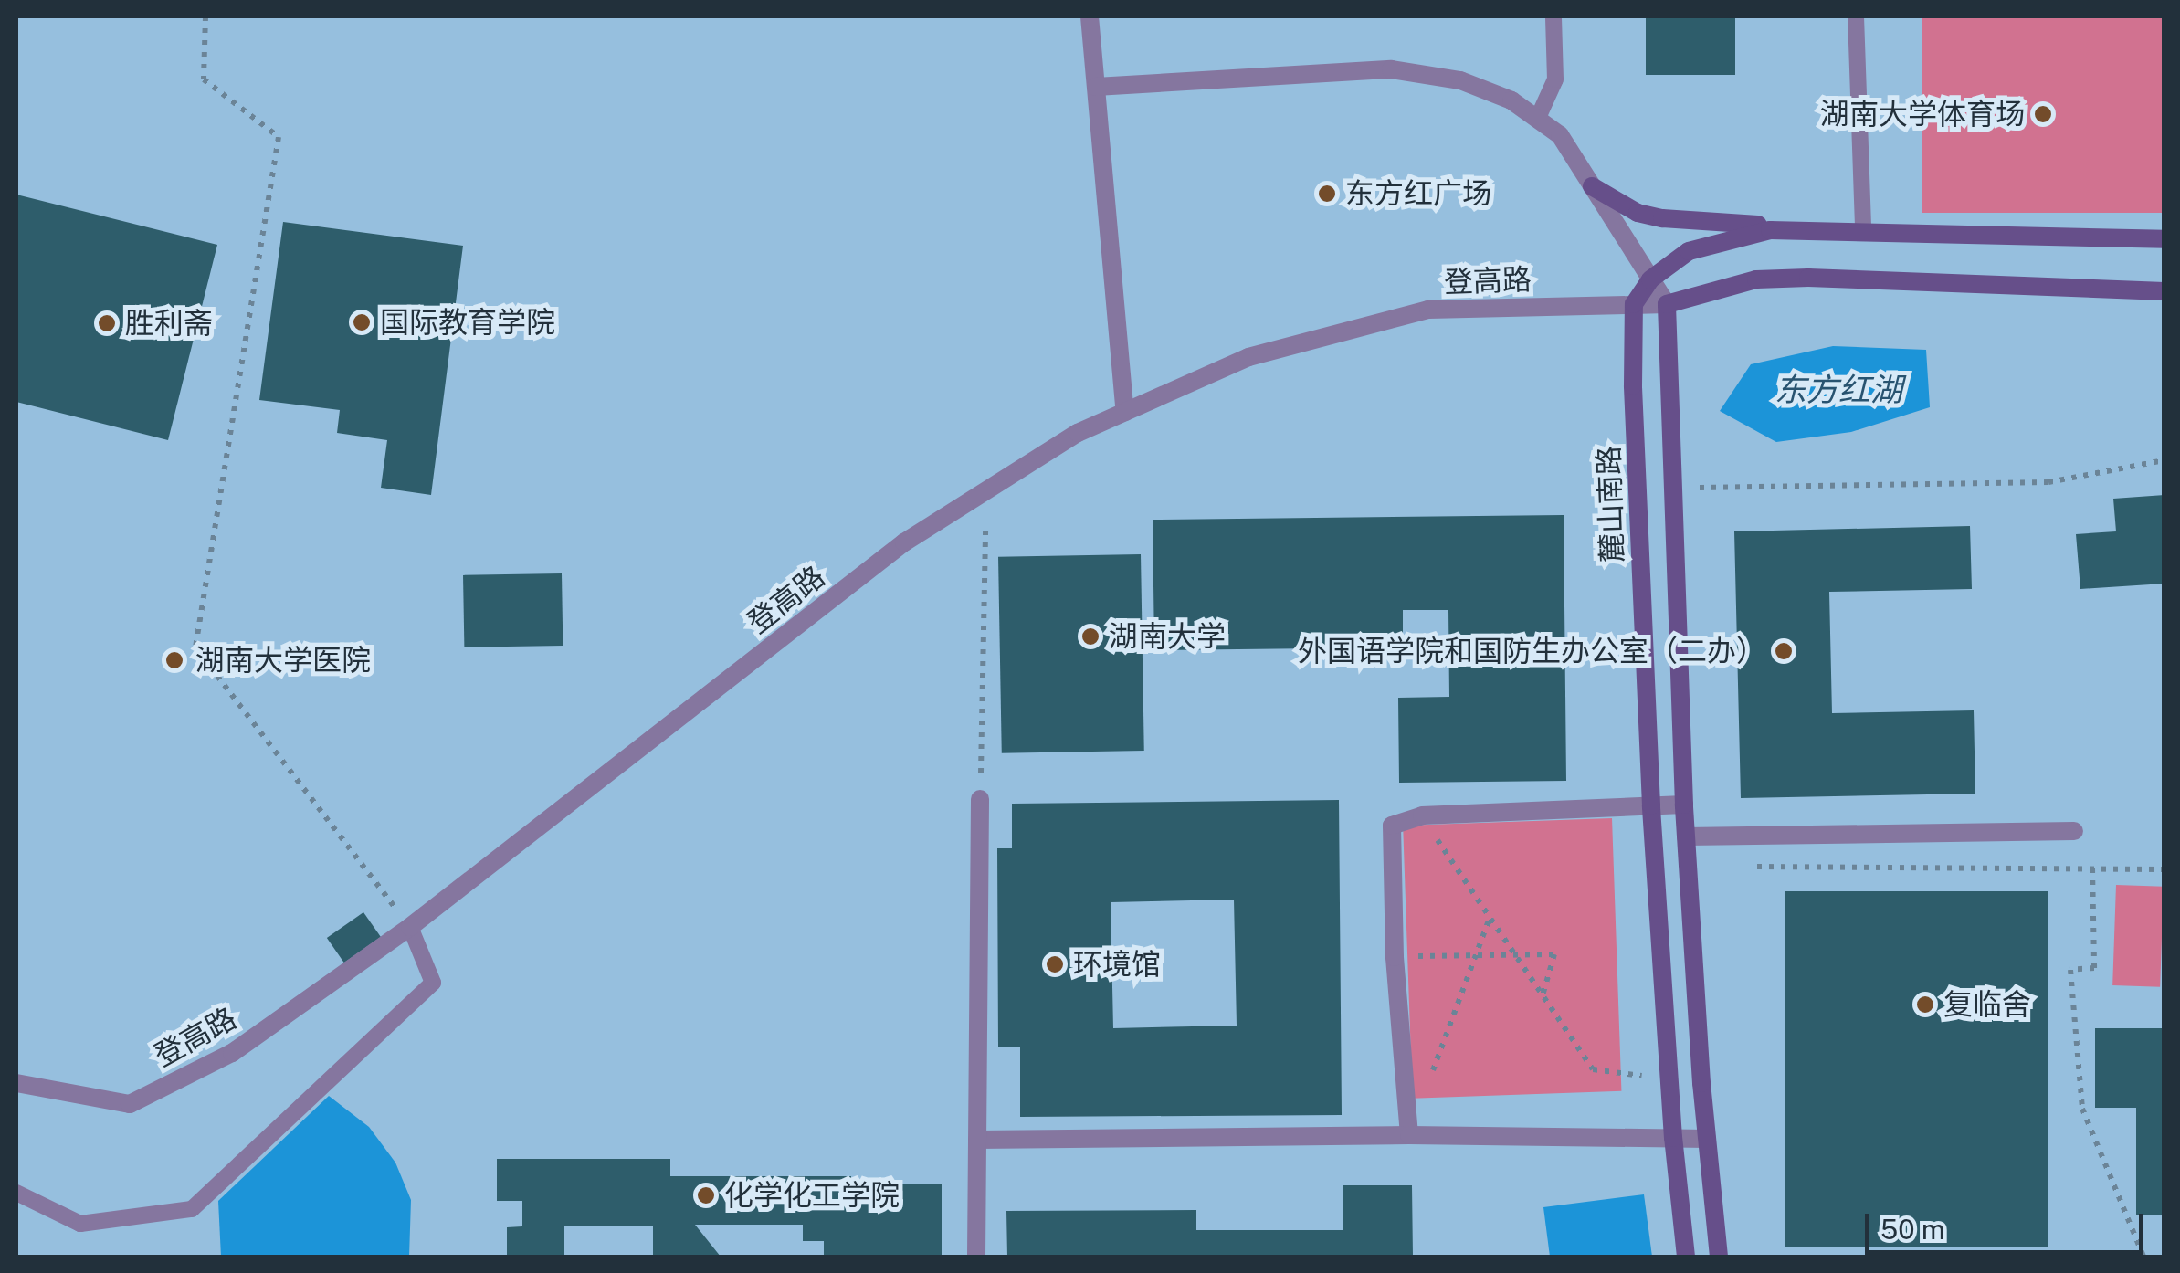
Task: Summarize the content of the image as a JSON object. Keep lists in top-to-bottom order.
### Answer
{
  "streets": {
    "main road": ["麓山南路"],
    "street": ["登高路"]
  },
  "crossings": [
    ["登高路", "麓山南路"]
  ],
  "water": ["东方红湖"],
  "places": [
    "湖南大学体育场",
    "东方红广场",
    "国际教育学院",
    "胜利斋",
    "湖南大学",
    "外国语学院和国防生办公室（二办）",
    "湖南大学医院",
    "环境馆",
    "复临舍",
    "化学化工学院"
  ],
  "scale_bar": "50 m"
}
